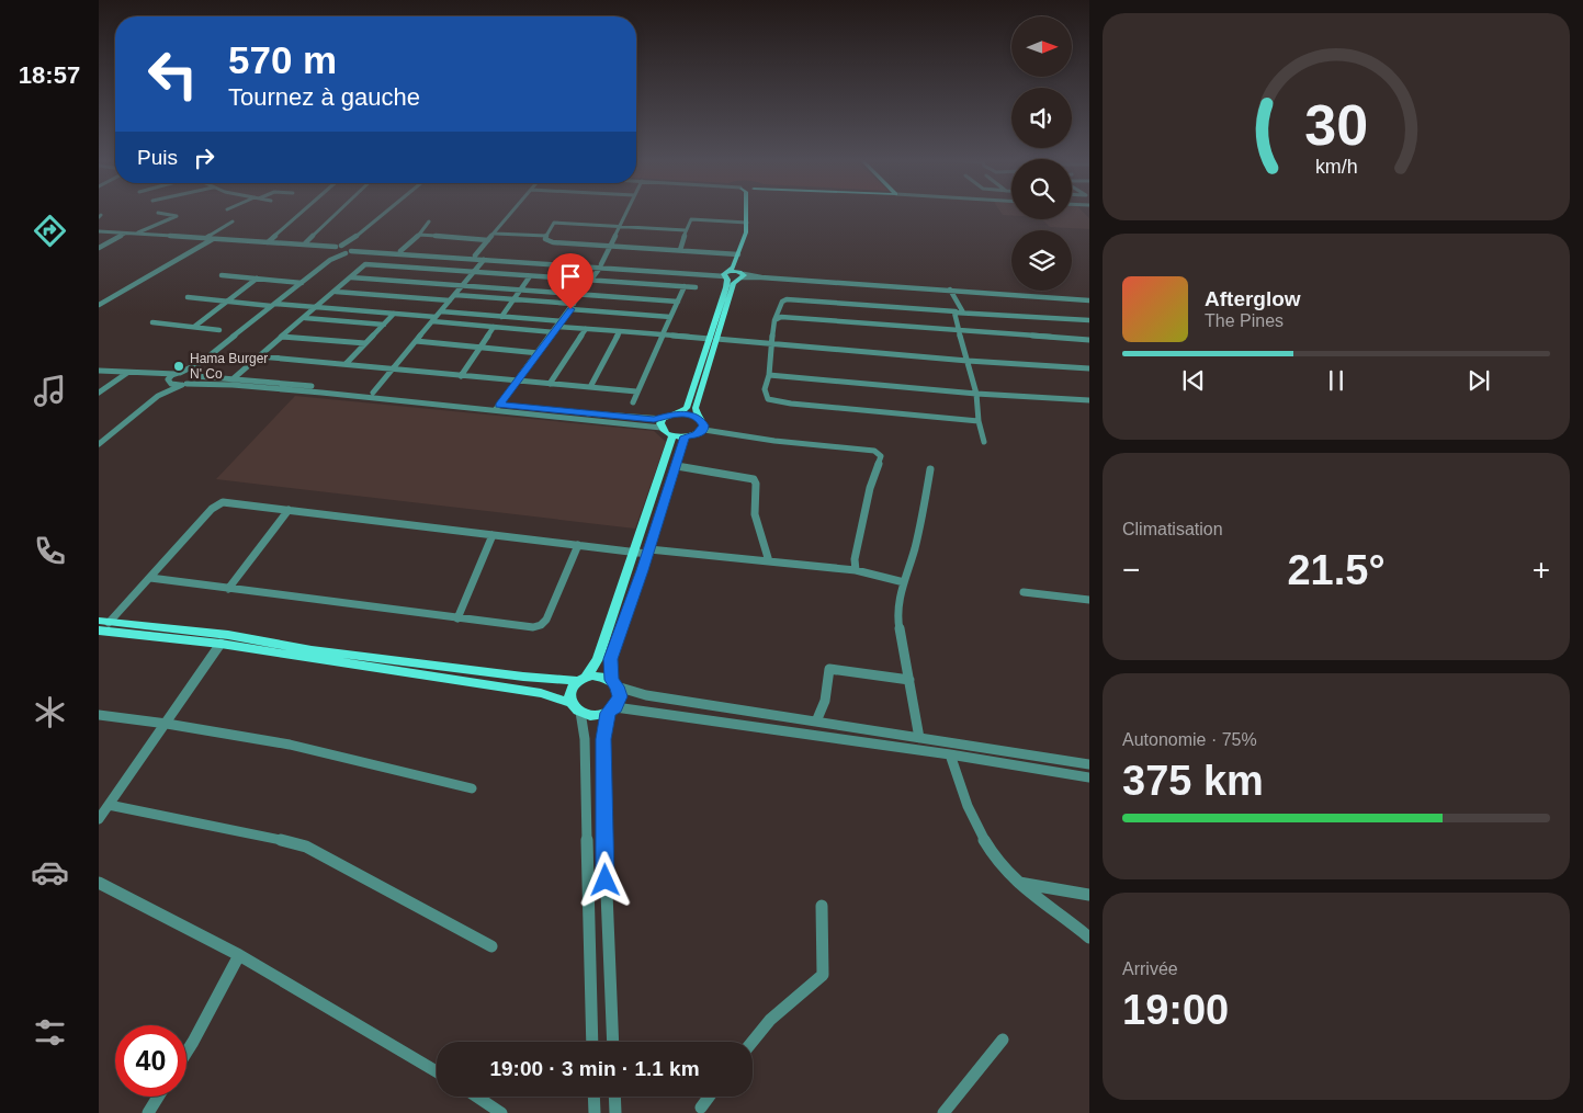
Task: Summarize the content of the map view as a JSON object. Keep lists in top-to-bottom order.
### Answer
{
  "places": ["Hama Burger N' Co"],
  "north": "right",
  "page": {
    "tabs": "18:57",
    "turn": ["570 m", "Tournez à gauche"],
    "then": "Puis",
    "song": ["Afterglow", "The Pines"],
    "tile": [
      "Climatisation",
      ["Autonomie · 75%", "375 km"],
      ["Arrivée", "19:00"]
    ],
    "heat": ["−", "21.5°", "+"],
    "limit": "40",
    "trip": "19:00 · 3 min · 1.1 km",
    "gauge": ["30", "km/h"]
  }
}
